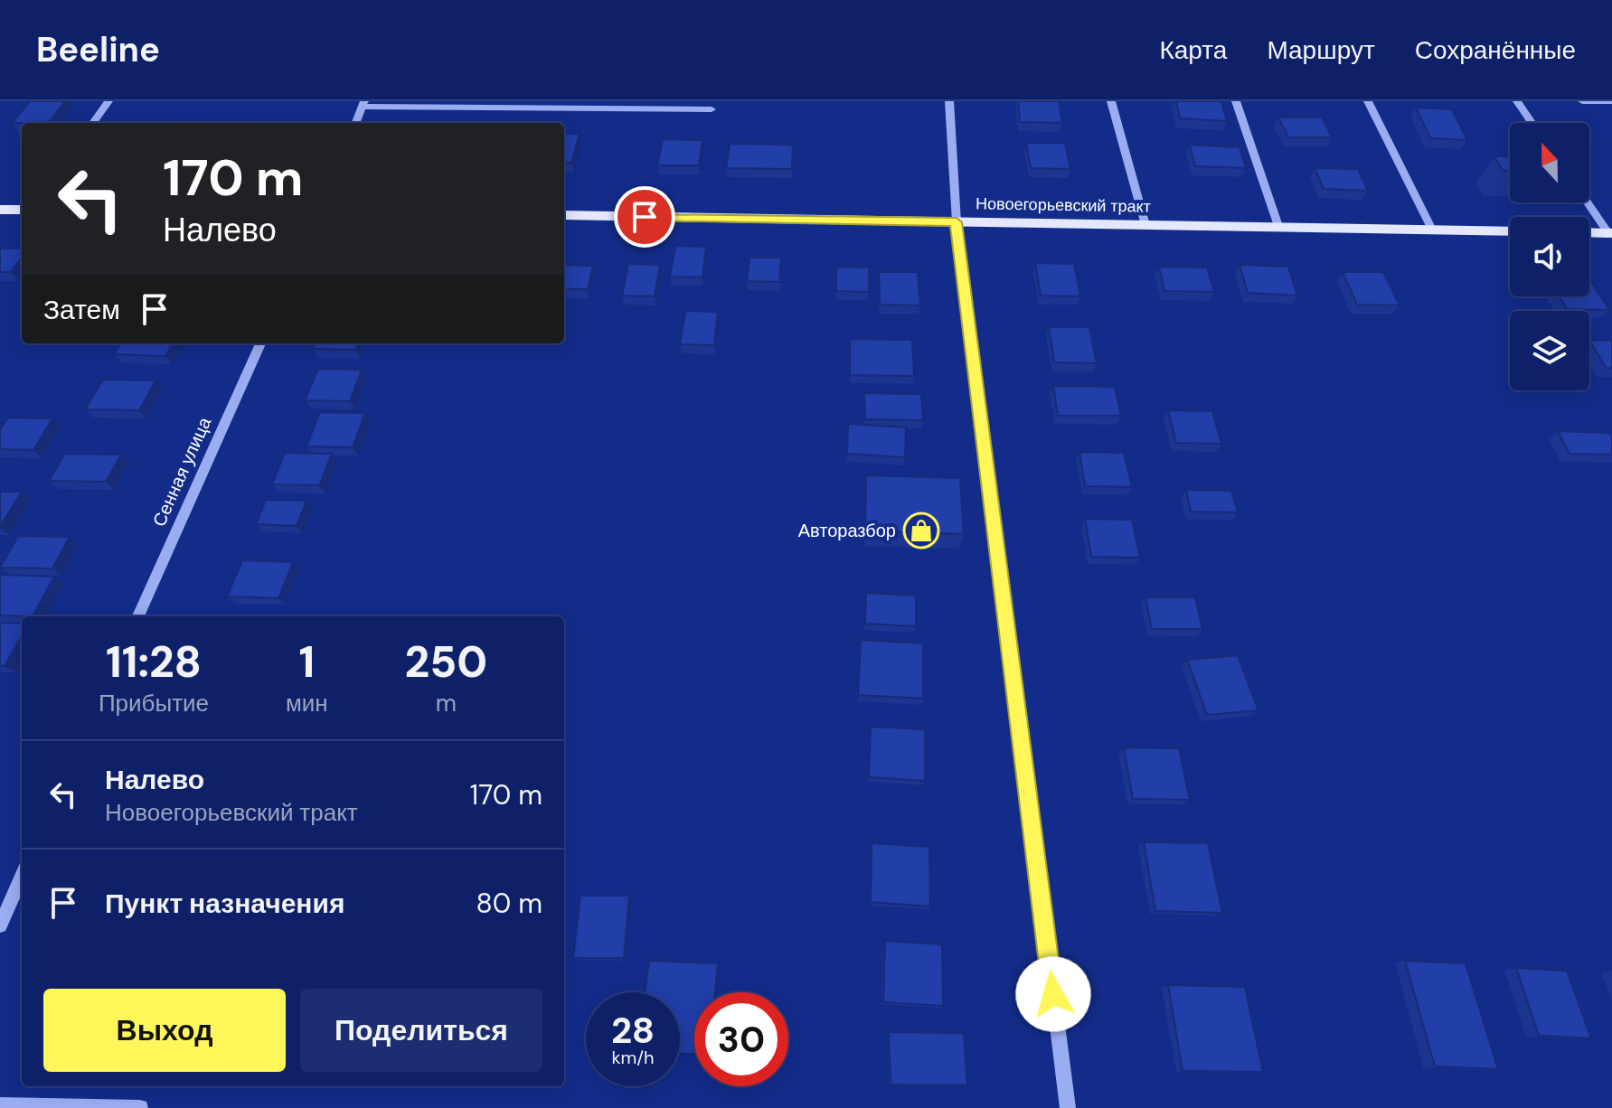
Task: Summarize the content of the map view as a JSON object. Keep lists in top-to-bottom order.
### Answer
{
  "streets": {
    "main road": ["Новоегорьевский тракт"],
    "street": ["Сенная улица"]
  },
  "places": {
    "shop": ["Авторазбор"]
  },
  "north": "top",
  "page": {
    "header": "Beeline",
    "nav": ["Карта", "Маршрут", "Сохранённые"],
    "turn": ["170 m", "Налево"],
    "then": "Затем",
    "eta": [
      "11:28",
      "Прибытие",
      "1",
      "мин",
      "250",
      "m"
    ],
    "list": [
      {
        "name": "Налево",
        "note": "Новоегорьевский тракт",
        "value": "170 m"
      },
      {
        "name": "Пункт назначения",
        "value": "80 m"
      }
    ],
    "buttons": ["Выход", "Поделиться"],
    "speed": "28 km/h",
    "limit": "30"
  }
}
